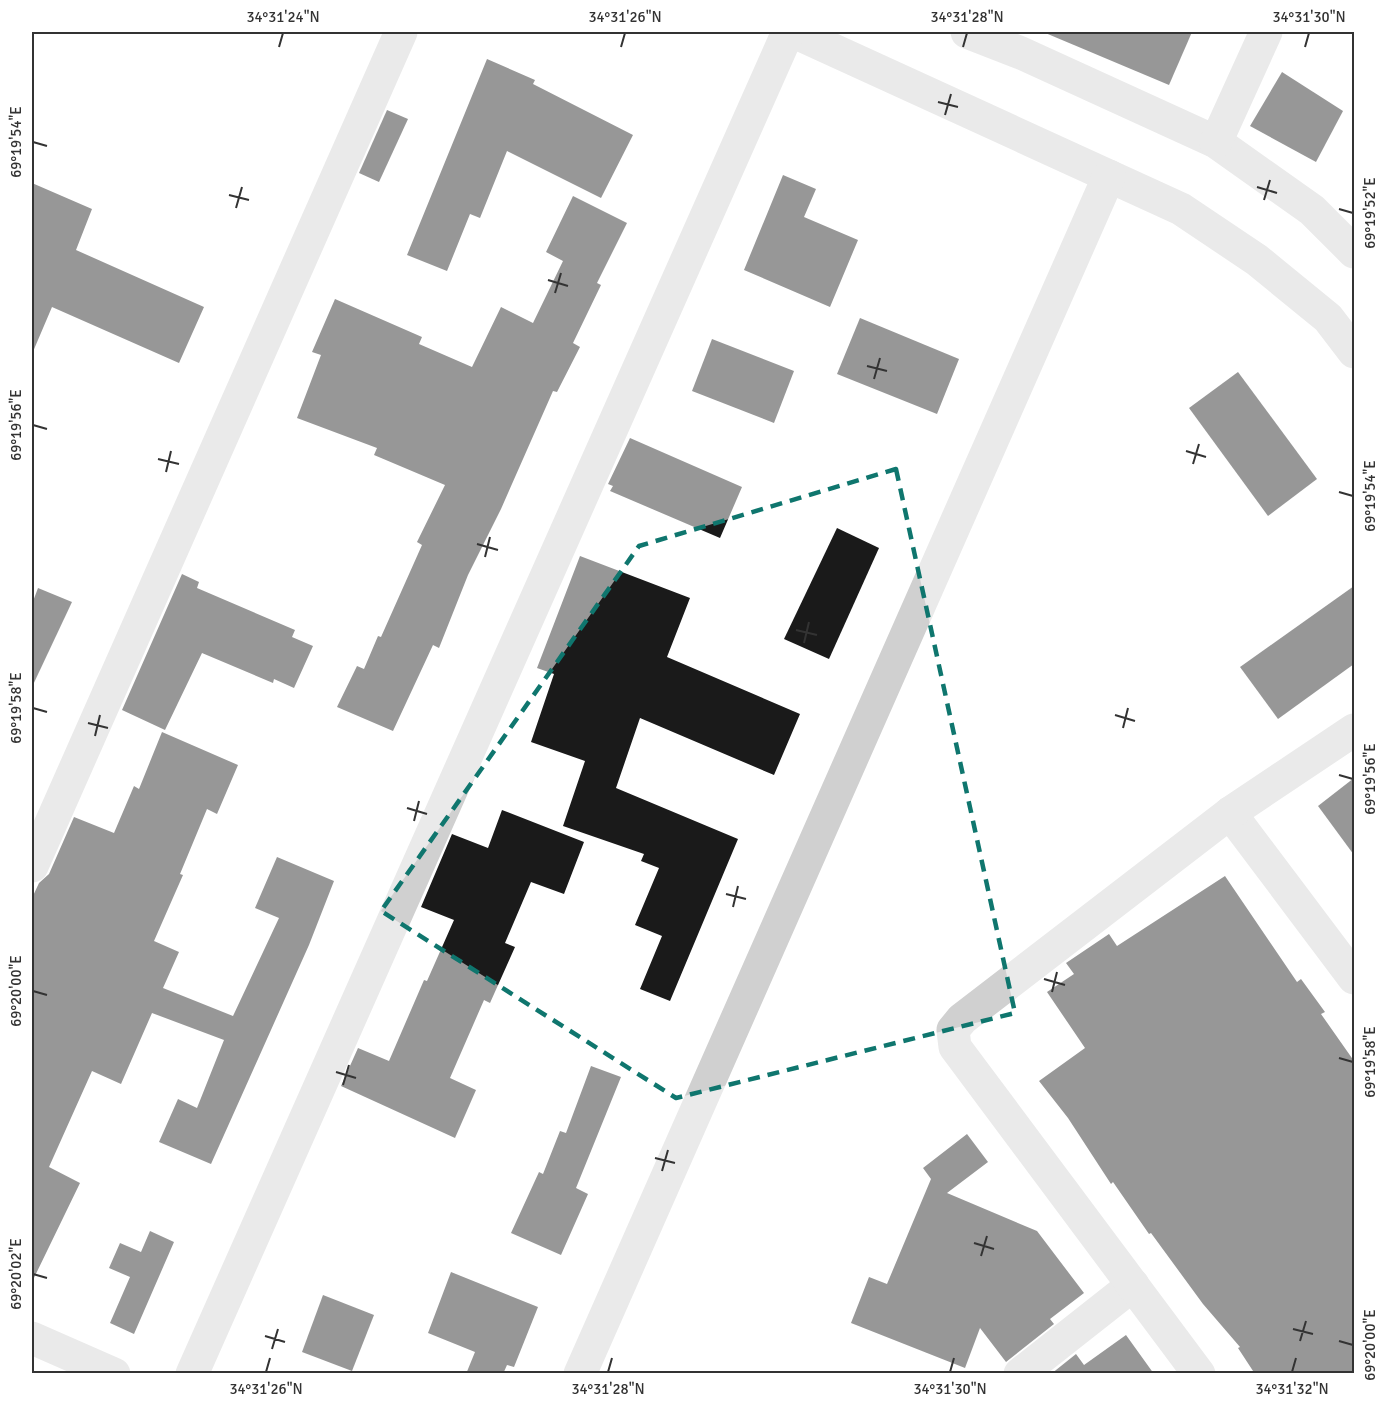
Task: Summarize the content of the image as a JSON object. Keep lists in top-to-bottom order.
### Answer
{
  "coordinates": [
    "34°31'24\"N",
    "34°31'26\"N",
    "34°31'28\"N",
    "34°31'30\"N",
    "69°19'54\"E",
    "69°19'52\"E",
    "69°19'56\"E",
    "69°19'58\"E",
    "69°20'00\"E",
    "69°20'02\"E",
    "34°31'32\"N"
  ]
}
